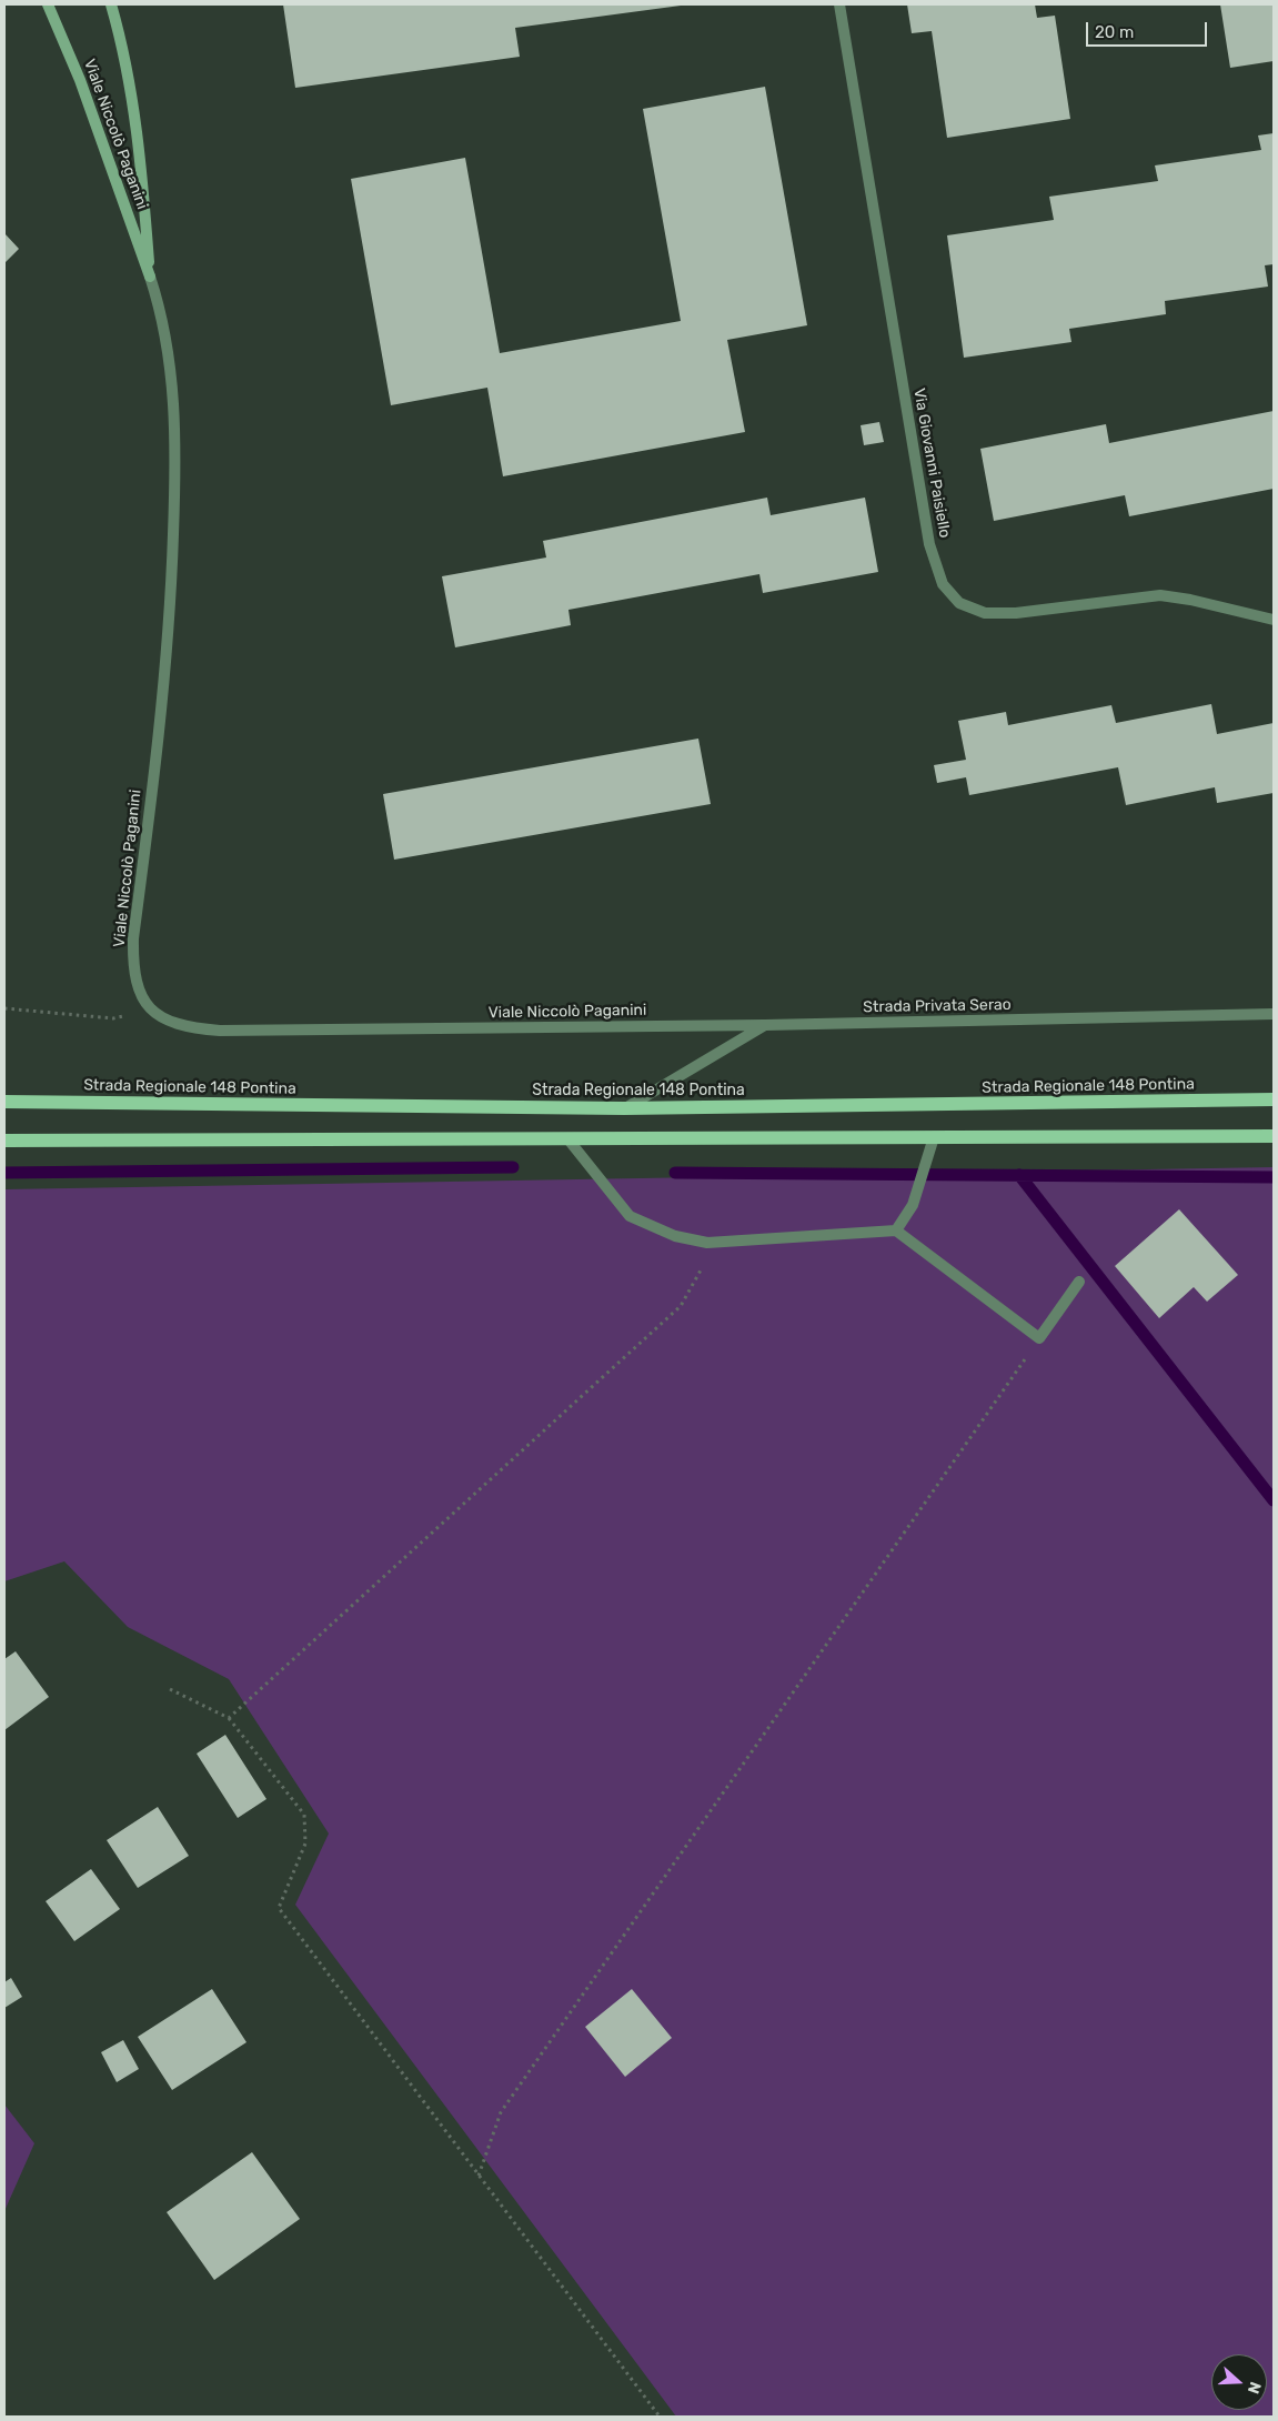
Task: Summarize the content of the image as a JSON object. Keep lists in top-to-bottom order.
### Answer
{
  "streets": {
    "main road": ["Strada Regionale 148 Pontina"],
    "street": ["Viale Niccolò Paganini", "Via Giovanni Paisiello", "Strada Privata Serao"]
  },
  "crossings": [
    ["Viale Niccolò Paganini", "Strada Privata Serao"],
    ["Strada Privata Serao", "Strada Regionale 148 Pontina"]
  ],
  "scale_bar": "20 m",
  "north": "right"
}
